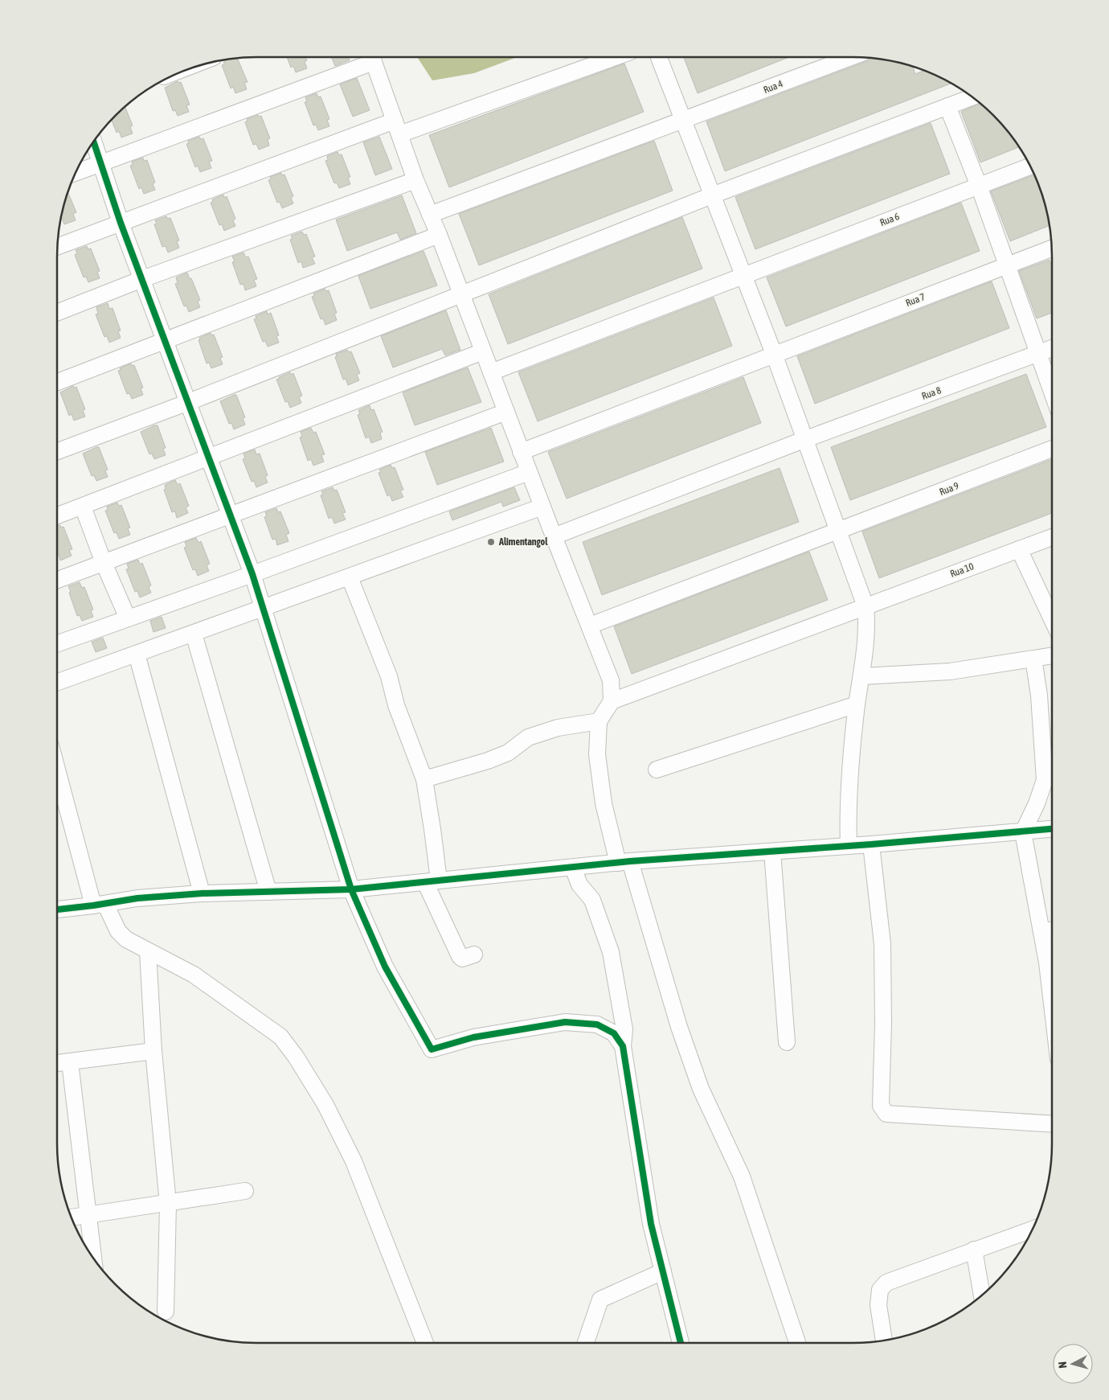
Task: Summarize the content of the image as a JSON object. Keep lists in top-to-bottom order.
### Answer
{
  "streets": {
    "street": [
      "Rua 4",
      "Rua 6",
      "Rua 7",
      "Rua 8",
      "Rua 9",
      "Rua 10"
    ]
  },
  "places": ["Alimentangol"],
  "north": "left"
}
